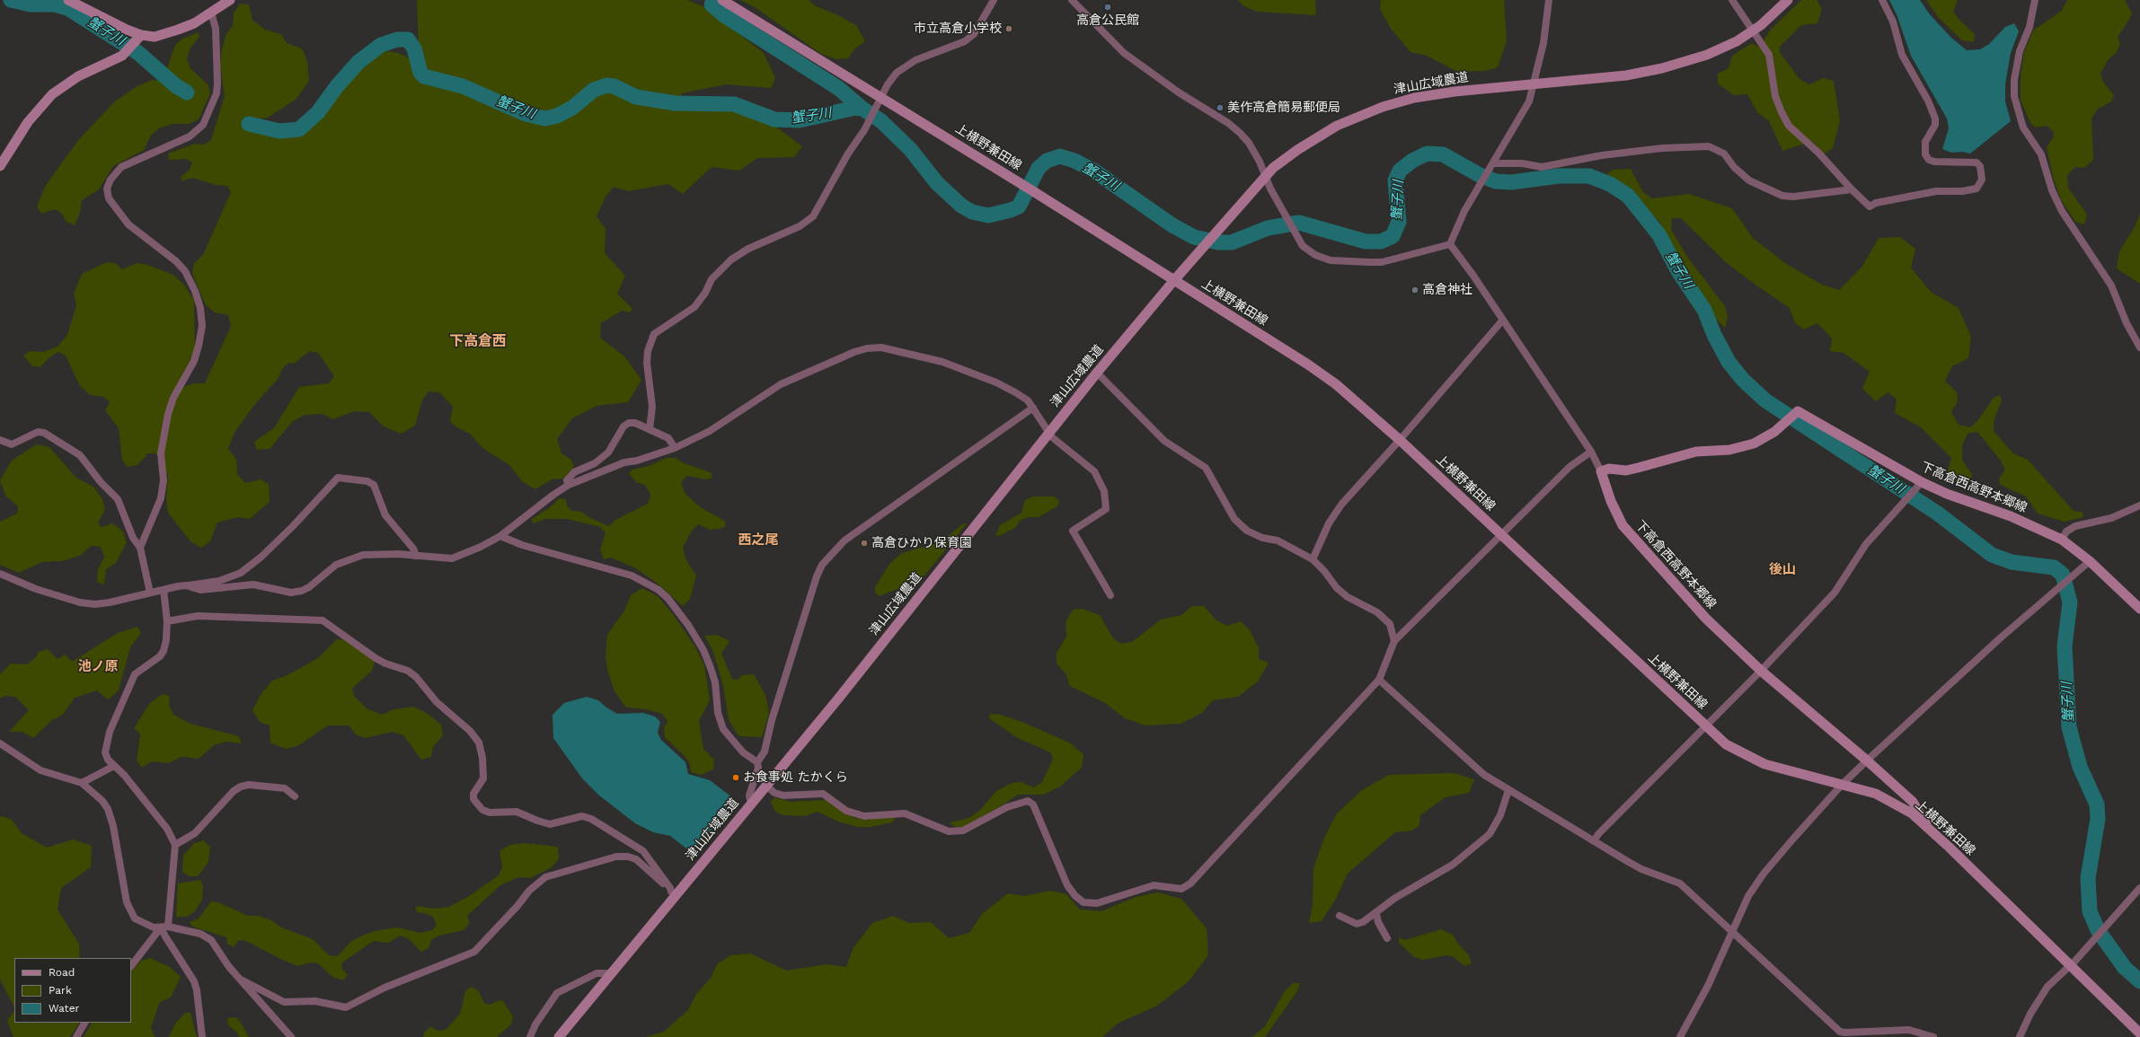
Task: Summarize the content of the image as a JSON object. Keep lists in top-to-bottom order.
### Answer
{
  "streets": {
    "main road": ["津山広域農道", "上横野兼田線", "下高倉西高野本郷線"]
  },
  "crossings": [
    ["津山広域農道", "上横野兼田線"],
    ["上横野兼田線", "下高倉西高野本郷線"]
  ],
  "districts": [
    "下高倉西",
    "西之尾",
    "後山",
    "池ノ原"
  ],
  "water": ["蟹子川"],
  "places": [
    "高倉公民館",
    "市立高倉小学校",
    "美作高倉簡易郵便局",
    "高倉神社",
    "高倉ひかり保育園",
    "お食事処 たかくら"
  ],
  "legend": ["Road", "Park", "Water"]
}
